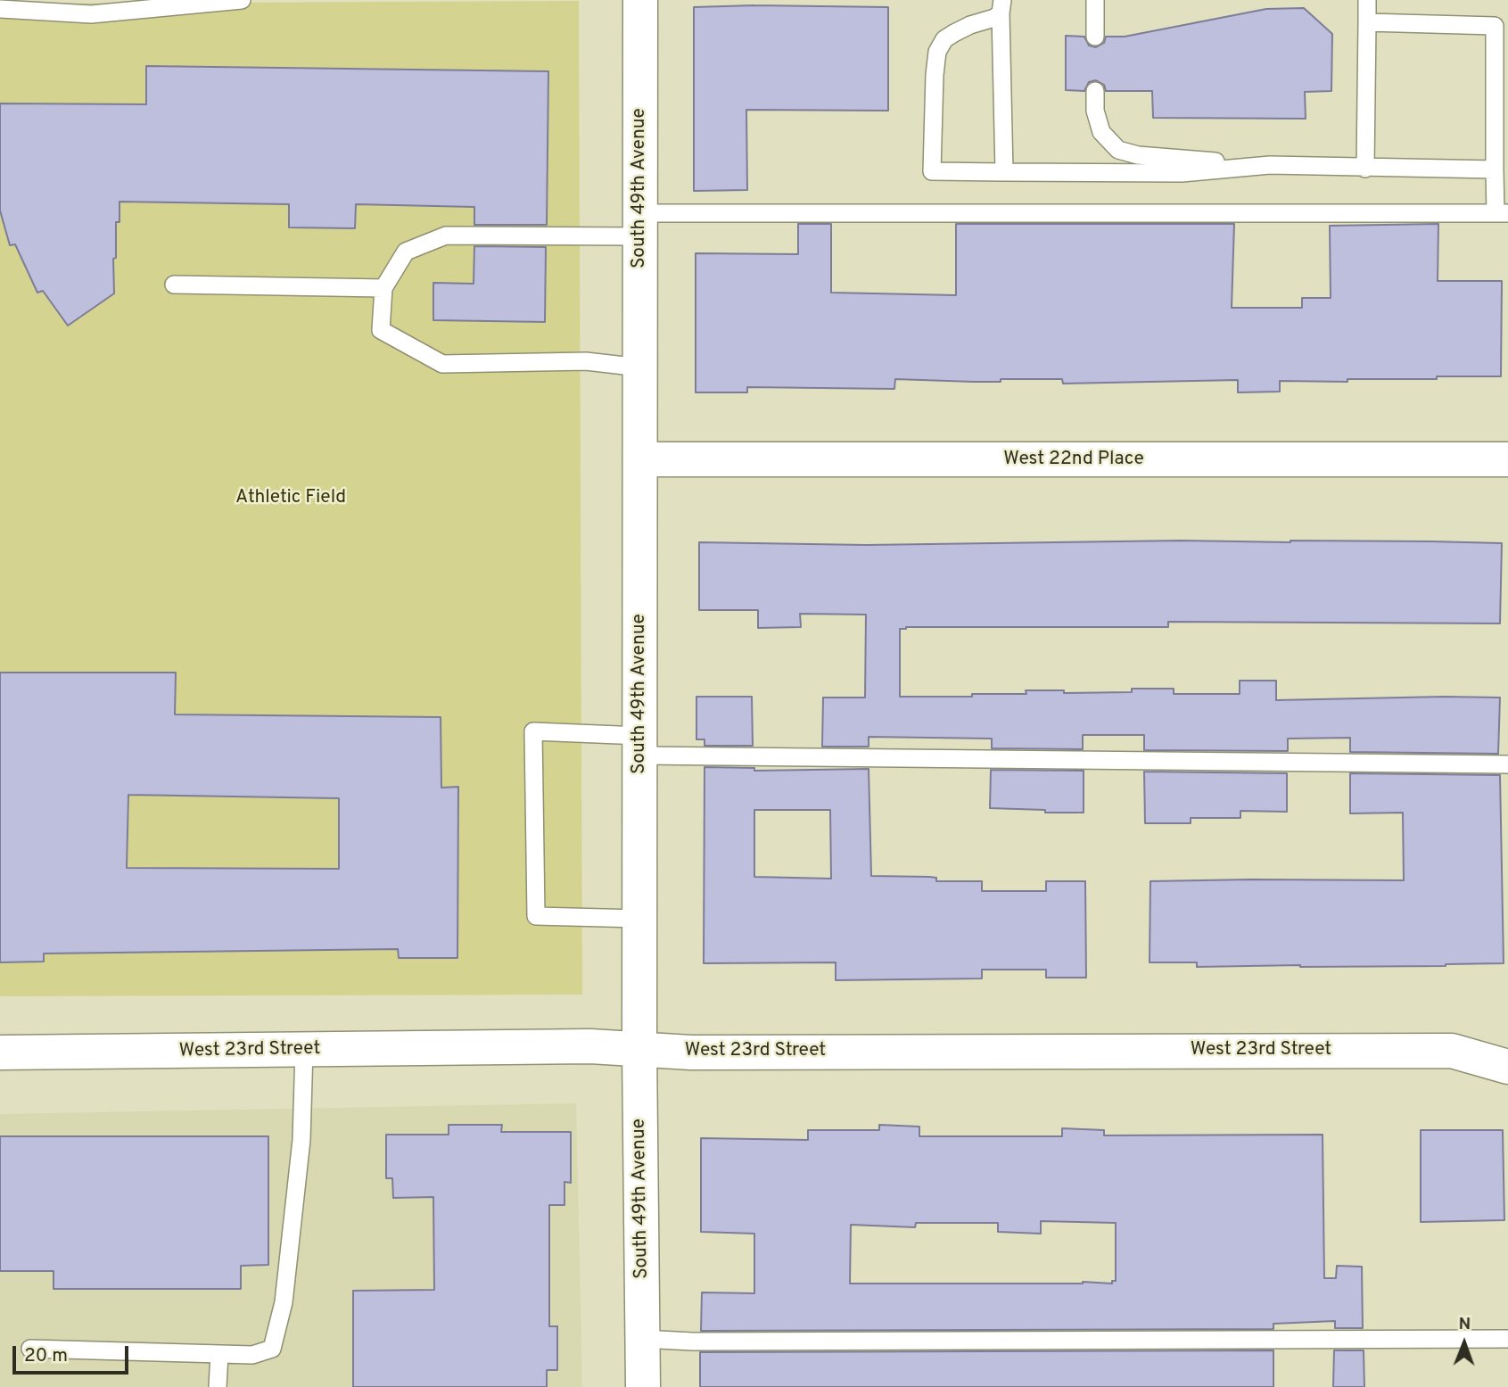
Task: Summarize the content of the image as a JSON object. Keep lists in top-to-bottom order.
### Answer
{
  "streets": {
    "street": ["South 49th Avenue", "West 22nd Place", "West 23rd Street"]
  },
  "crossings": [
    ["South 49th Avenue", "West 22nd Place"],
    ["South 49th Avenue", "West 23rd Street"]
  ],
  "parks": ["Athletic Field"],
  "scale_bar": "20 m",
  "north": "top"
}
